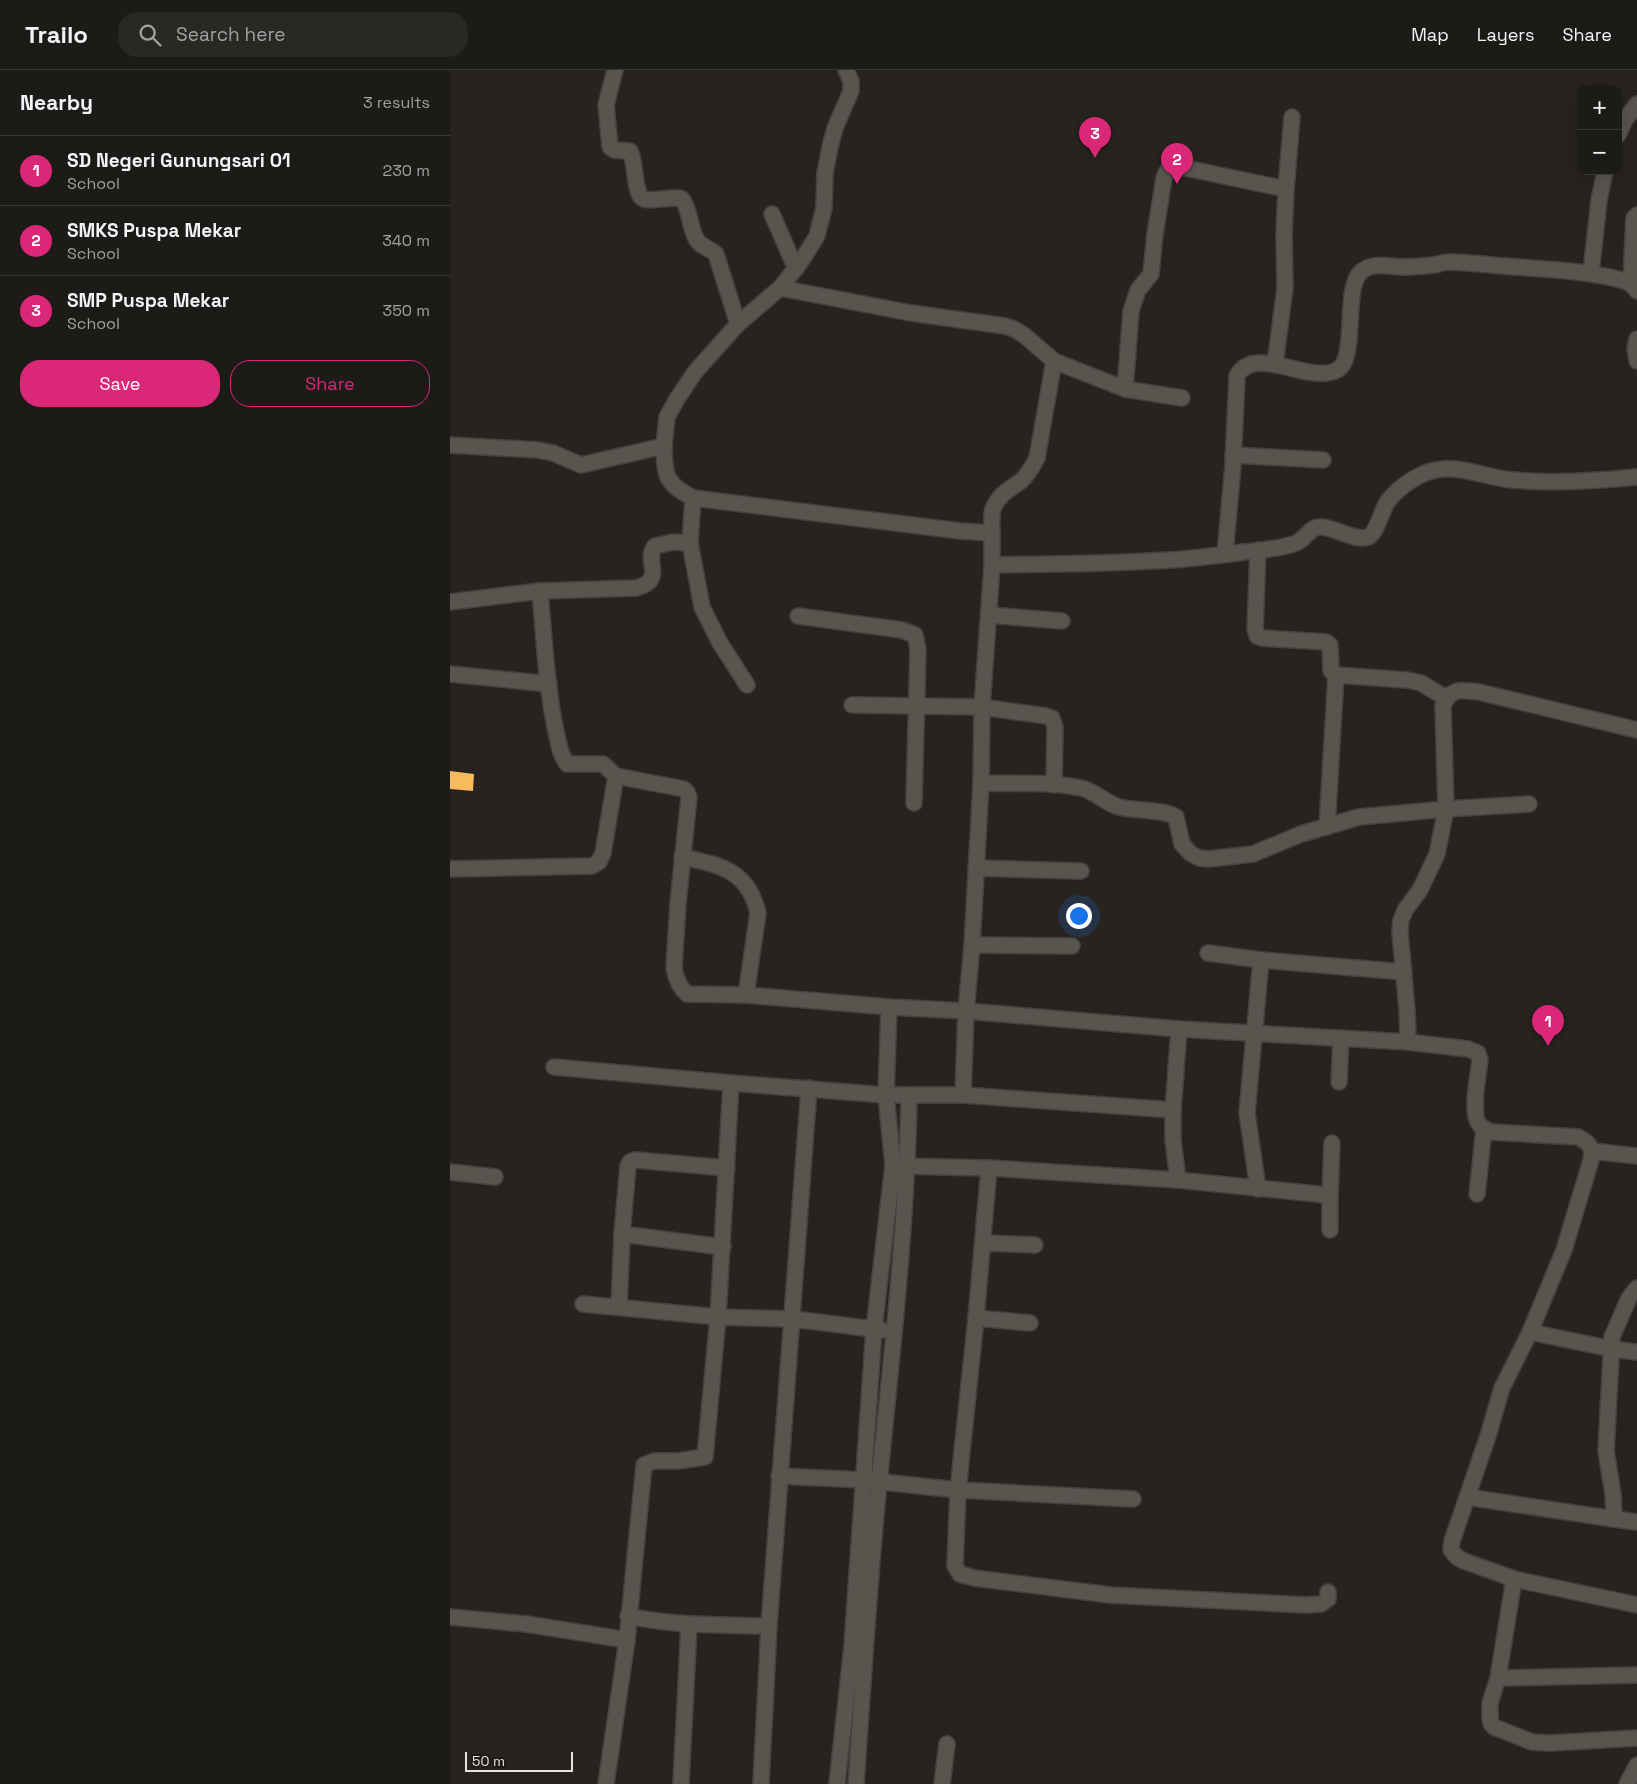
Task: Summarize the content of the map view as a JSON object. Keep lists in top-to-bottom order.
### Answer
{
  "scale_bar": "50 m",
  "page": {
    "header": "Trailo",
    "search": "Search here",
    "nav": ["Map", "Layers", "Share"],
    "heading": ["Nearby", "3 results"],
    "map_buttons": ["+", "−"],
    "pins": ["3", "2", "1"],
    "list": [
      {
        "mark": "1",
        "name": "SD Negeri Gunungsari 01",
        "note": "School",
        "value": "230 m"
      },
      {
        "mark": "2",
        "name": "SMKS Puspa Mekar",
        "note": "School",
        "value": "340 m"
      },
      {
        "mark": "3",
        "name": "SMP Puspa Mekar",
        "note": "School",
        "value": "350 m"
      }
    ],
    "buttons": ["Save", "Share"],
    "scale": "50 m"
  }
}
